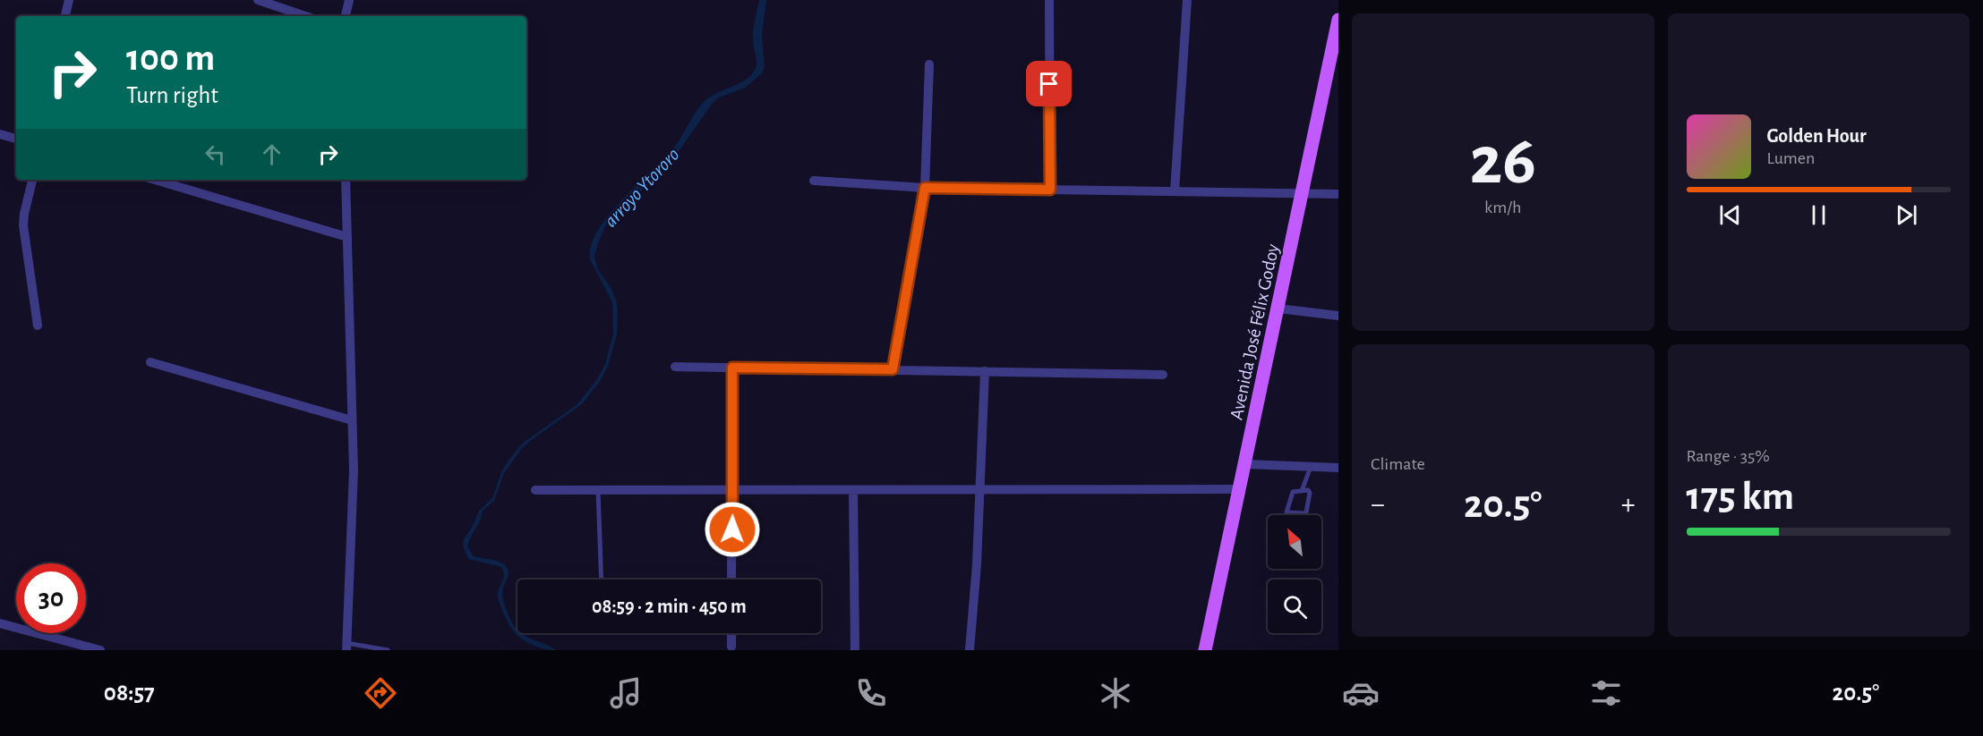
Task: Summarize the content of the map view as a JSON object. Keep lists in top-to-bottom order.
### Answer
{
  "streets": {
    "main road": ["Avenida José Félix Godoy"]
  },
  "water": ["arroyo Ytororo"],
  "north": "top left",
  "page": {
    "tile": [
      ["26", "km/h"],
      "Climate",
      ["Range · 35%", "175 km"]
    ],
    "turn": ["100 m", "Turn right"],
    "song": ["Golden Hour", "Lumen"],
    "heat": ["−", "20.5°", "+"],
    "limit": "30",
    "trip": "08:59 · 2 min · 450 m",
    "tabs": ["08:57", "20.5°"]
  }
}
